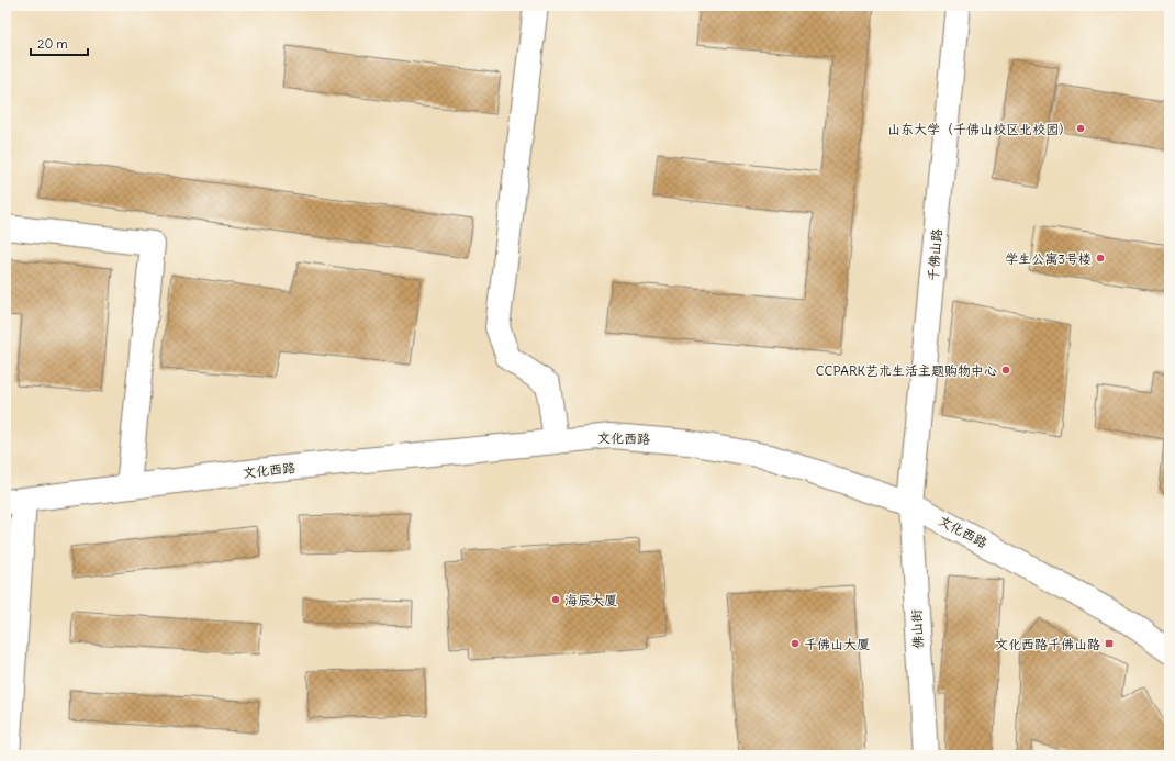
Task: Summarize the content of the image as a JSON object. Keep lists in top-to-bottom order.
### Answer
{
  "streets": {
    "main road": ["千佛山路", "文化西路", "佛山街"]
  },
  "crossings": [
    ["千佛山路", "文化西路"],
    ["千佛山路", "佛山街"],
    ["文化西路", "佛山街"]
  ],
  "places": {
    "other": [
      "山东大学（千佛山校区北校园）",
      "学生公寓3号楼",
      "CCPARK艺术生活主题购物中心",
      "海辰大厦",
      "千佛山大厦"
    ],
    "transit": ["文化西路千佛山路"]
  },
  "scale_bar": "20 m"
}
